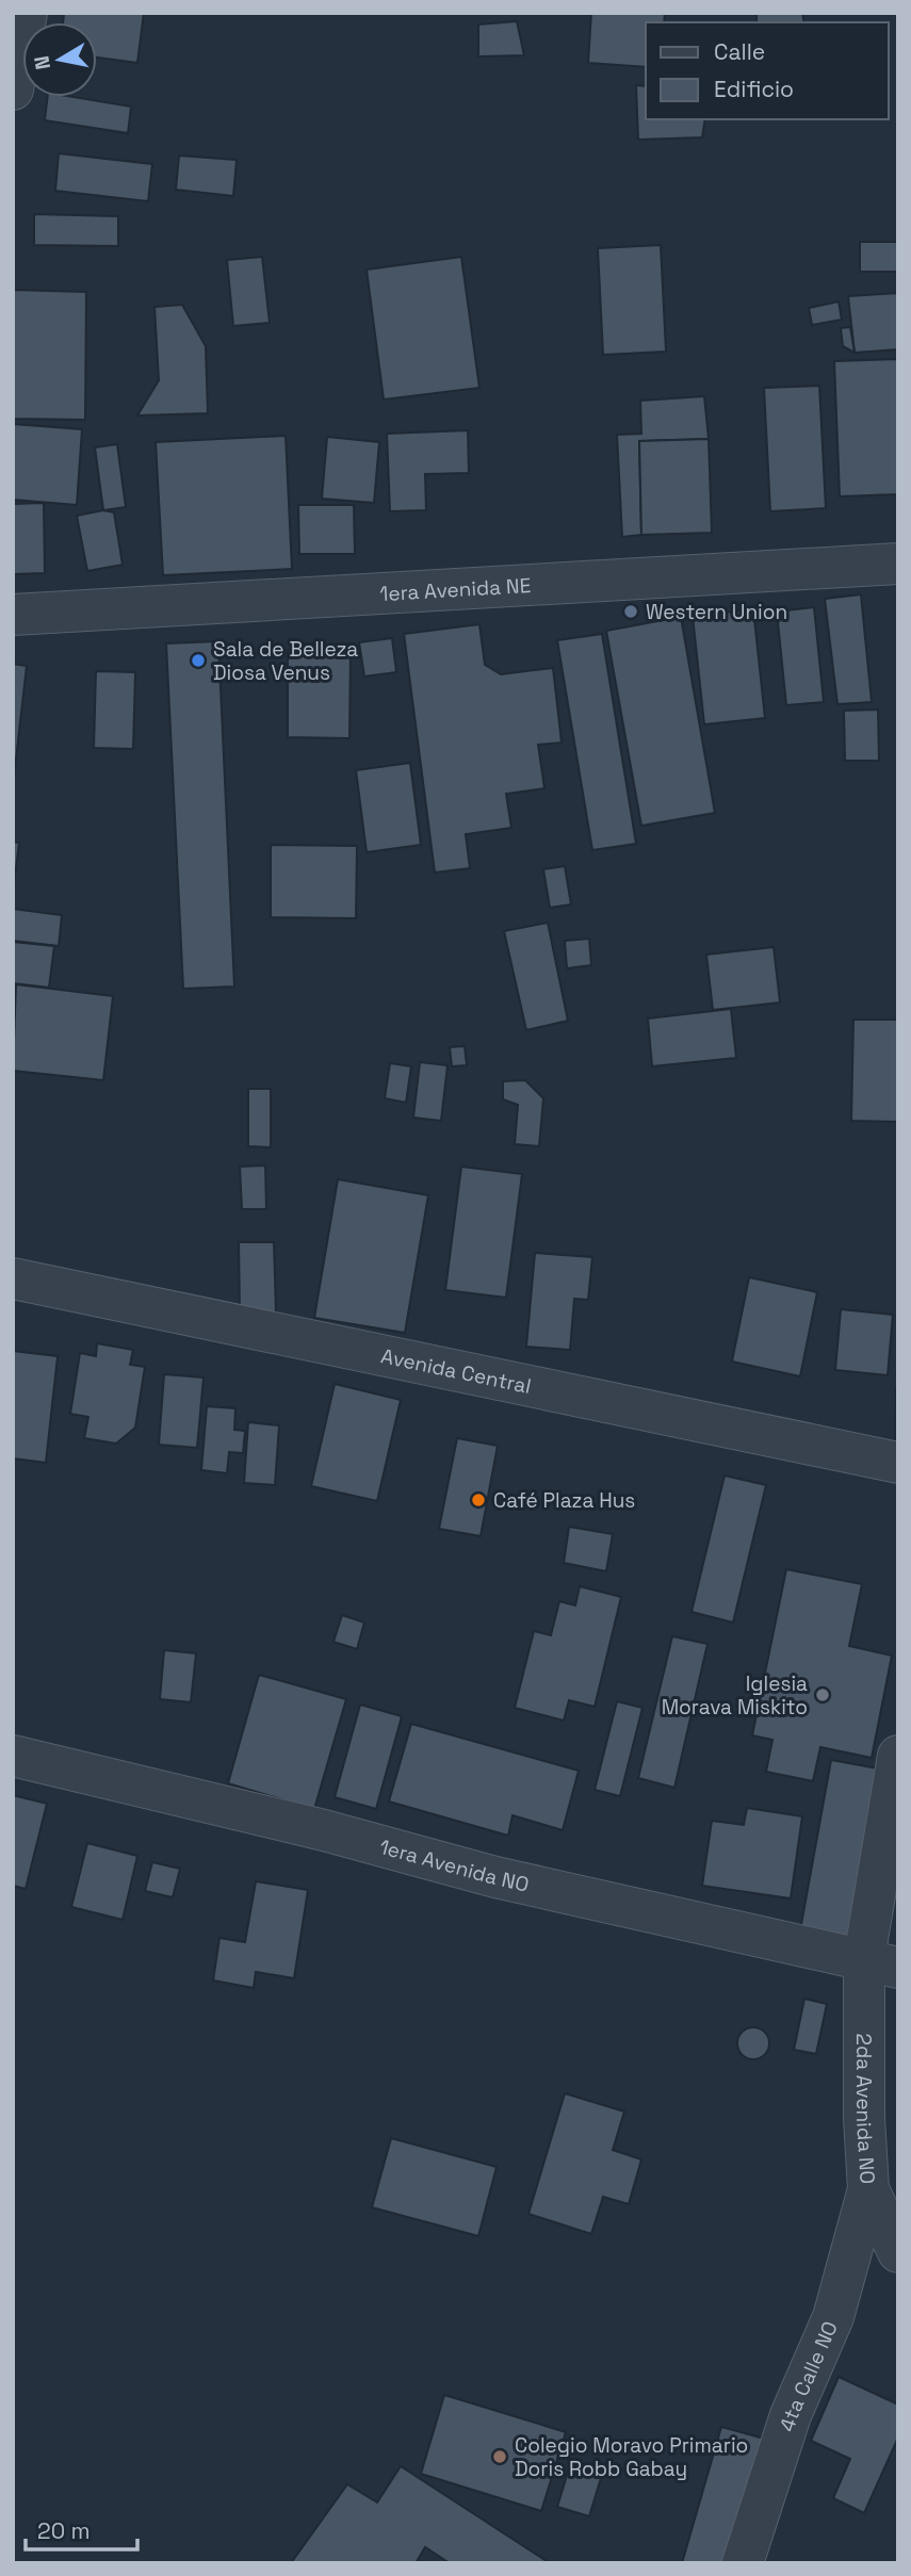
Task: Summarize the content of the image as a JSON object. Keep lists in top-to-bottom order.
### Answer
{
  "streets": {
    "street": [
      "1era Avenida NE",
      "Avenida Central",
      "1era Avenida NO",
      "2da Avenida NO",
      "4ta Calle NO"
    ]
  },
  "crossings": [
    ["1era Avenida NO", "2da Avenida NO"],
    ["2da Avenida NO", "4ta Calle NO"]
  ],
  "places": [
    "Western Union",
    "Sala de Belleza Diosa Venus",
    "Café Plaza Hus",
    "Iglesia Morava Miskito",
    "Colegio Moravo Primario Doris Robb Gabay"
  ],
  "legend": ["Calle", "Edificio"],
  "scale_bar": "20 m",
  "north": "left"
}
